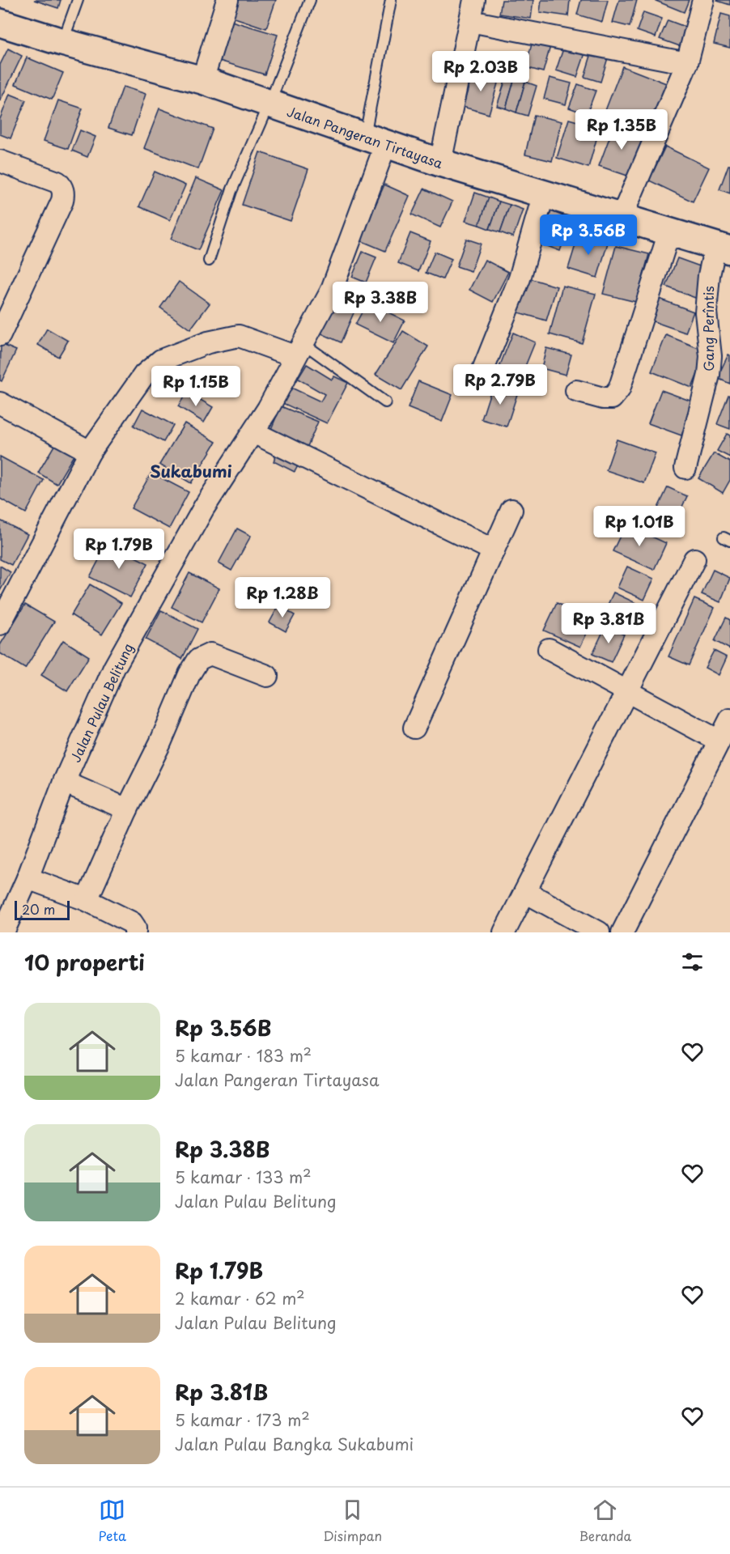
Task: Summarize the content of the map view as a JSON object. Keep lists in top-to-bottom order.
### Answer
{
  "streets": {
    "main road": ["Jalan Pangeran Tirtayasa"],
    "street": ["Gang Perîntis", "Jalan Pulau Belitung"]
  },
  "crossings": [
    ["Jalan Pangeran Tirtayasa", "Gang Perîntis"],
    ["Jalan Pangeran Tirtayasa", "Jalan Pulau Belitung"]
  ],
  "districts": ["Sukabumi"],
  "scale_bar": "20 m",
  "page": {
    "price": [
      "Rp 2.03B",
      "Rp 1.35B",
      "Rp 3.56B",
      "Rp 3.38B",
      "Rp 2.79B",
      "Rp 1.15B",
      "Rp 1.01B",
      "Rp 1.79B",
      "Rp 1.28B",
      "Rp 3.81B"
    ],
    "scale": "20 m",
    "heading": "10 properti",
    "list": [
      {
        "name": "Rp 3.56B",
        "note": "5 kamar · 183 m² · Jalan Pangeran Tirtayasa"
      },
      {
        "name": "Rp 3.38B",
        "note": "5 kamar · 133 m² · Jalan Pulau Belitung"
      },
      {
        "name": "Rp 1.79B",
        "note": "2 kamar · 62 m² · Jalan Pulau Belitung"
      },
      {
        "name": "Rp 3.81B",
        "note": "5 kamar · 173 m² · Jalan Pulau Bangka Sukabumi"
      }
    ],
    "tabs": ["Peta", "Disimpan", "Beranda"]
  }
}
